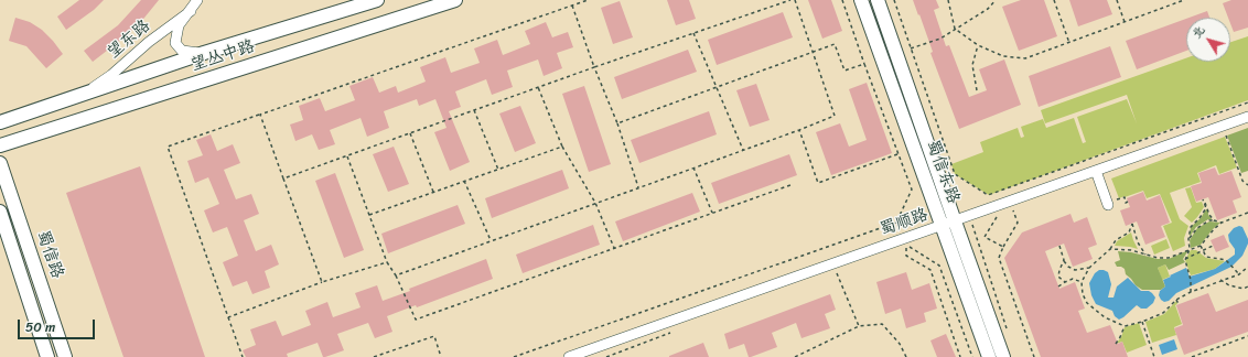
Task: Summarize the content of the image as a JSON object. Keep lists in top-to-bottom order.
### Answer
{
  "streets": {
    "main road": ["望丛中路", "蜀信东路", "蜀信路"],
    "street": ["望东路", "蜀顺路"]
  },
  "crossings": [
    ["望东路", "望丛中路"],
    ["蜀信东路", "蜀顺路"]
  ],
  "scale_bar": "50 m",
  "north": "top left"
}
